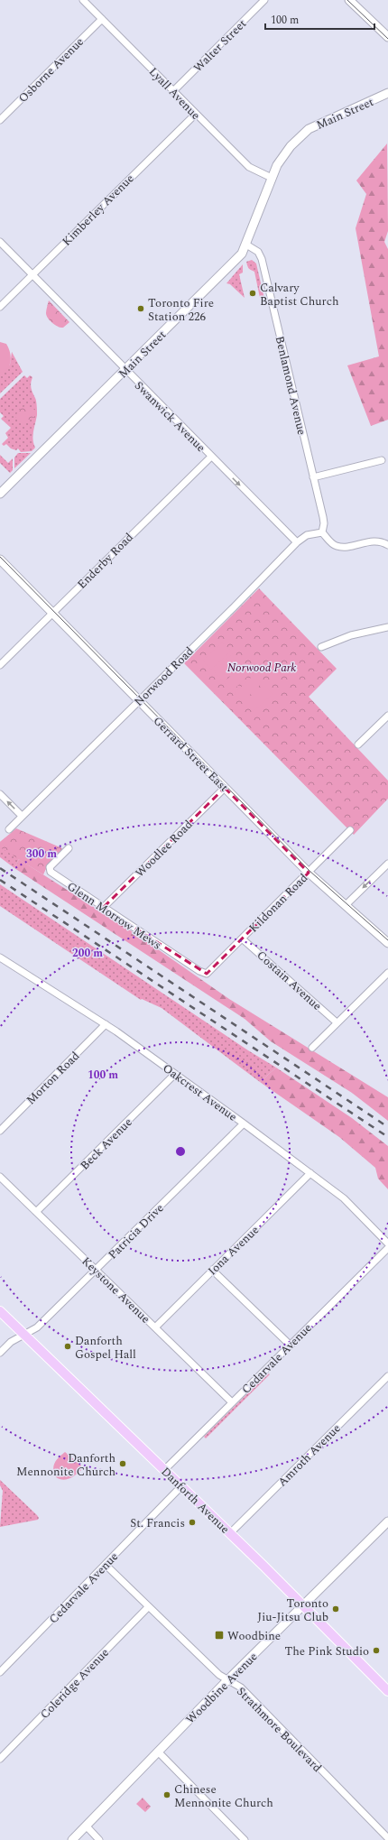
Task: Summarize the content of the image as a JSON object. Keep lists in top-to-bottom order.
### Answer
{
  "streets": {
    "main road": [
      "Main Street",
      "Gerrard Street East",
      "Danforth Avenue",
      "Woodbine Avenue"
    ],
    "street": [
      "Walter Street",
      "Osborne Avenue",
      "Lyall Avenue",
      "Kimberley Avenue",
      "Benlamond Avenue",
      "Swanwick Avenue",
      "Enderby Road",
      "Norwood Road",
      "Woodlee Road",
      "Kildonan Road",
      "Glenn Morrow Mews",
      "Costain Avenue",
      "Morton Road",
      "Oakcrest Avenue",
      "Beck Avenue",
      "Patricia Drive",
      "Iona Avenue",
      "Keystone Avenue",
      "Cedarvale Avenue",
      "Amroth Avenue",
      "Coleridge Avenue",
      "Strathmore Boulevard"
    ]
  },
  "crossings": [
    ["Walter Street", "Lyall Avenue"],
    ["Osborne Avenue", "Lyall Avenue"],
    ["Lyall Avenue", "Main Street"],
    ["Lyall Avenue", "Kimberley Avenue"],
    ["Main Street", "Benlamond Avenue"],
    ["Main Street", "Swanwick Avenue"],
    ["Kimberley Avenue", "Swanwick Avenue"],
    ["Benlamond Avenue", "Norwood Road"],
    ["Swanwick Avenue", "Enderby Road"],
    ["Swanwick Avenue", "Norwood Road"],
    ["Enderby Road", "Gerrard Street East"],
    ["Norwood Road", "Gerrard Street East"],
    ["Gerrard Street East", "Woodlee Road"],
    ["Gerrard Street East", "Kildonan Road"],
    ["Woodlee Road", "Glenn Morrow Mews"],
    ["Kildonan Road", "Glenn Morrow Mews"],
    ["Kildonan Road", "Costain Avenue"],
    ["Morton Road", "Oakcrest Avenue"],
    ["Oakcrest Avenue", "Beck Avenue"],
    ["Oakcrest Avenue", "Patricia Drive"],
    ["Oakcrest Avenue", "Iona Avenue"],
    ["Beck Avenue", "Keystone Avenue"],
    ["Patricia Drive", "Keystone Avenue"],
    ["Patricia Drive", "Danforth Avenue"],
    ["Iona Avenue", "Keystone Avenue"],
    ["Keystone Avenue", "Cedarvale Avenue"],
    ["Cedarvale Avenue", "Danforth Avenue"],
    ["Cedarvale Avenue", "Strathmore Boulevard"],
    ["Amroth Avenue", "Danforth Avenue"],
    ["Danforth Avenue", "Woodbine Avenue"],
    ["Coleridge Avenue", "Strathmore Boulevard"],
    ["Woodbine Avenue", "Strathmore Boulevard"]
  ],
  "parks": ["Norwood Park"],
  "places": {
    "other": [
      "Calvary Baptist Church",
      "Toronto Fire Station 226",
      "Danforth Gospel Hall",
      "Danforth Mennonite Church",
      "St. Francis",
      "Toronto Jiu-Jitsu Club",
      "The Pink Studio",
      "Chinese Mennonite Church"
    ],
    "transit": ["Woodbine"]
  },
  "scale_bar": "100 m",
  "rings": ["300 m", "200 m", "100 m"]
}
